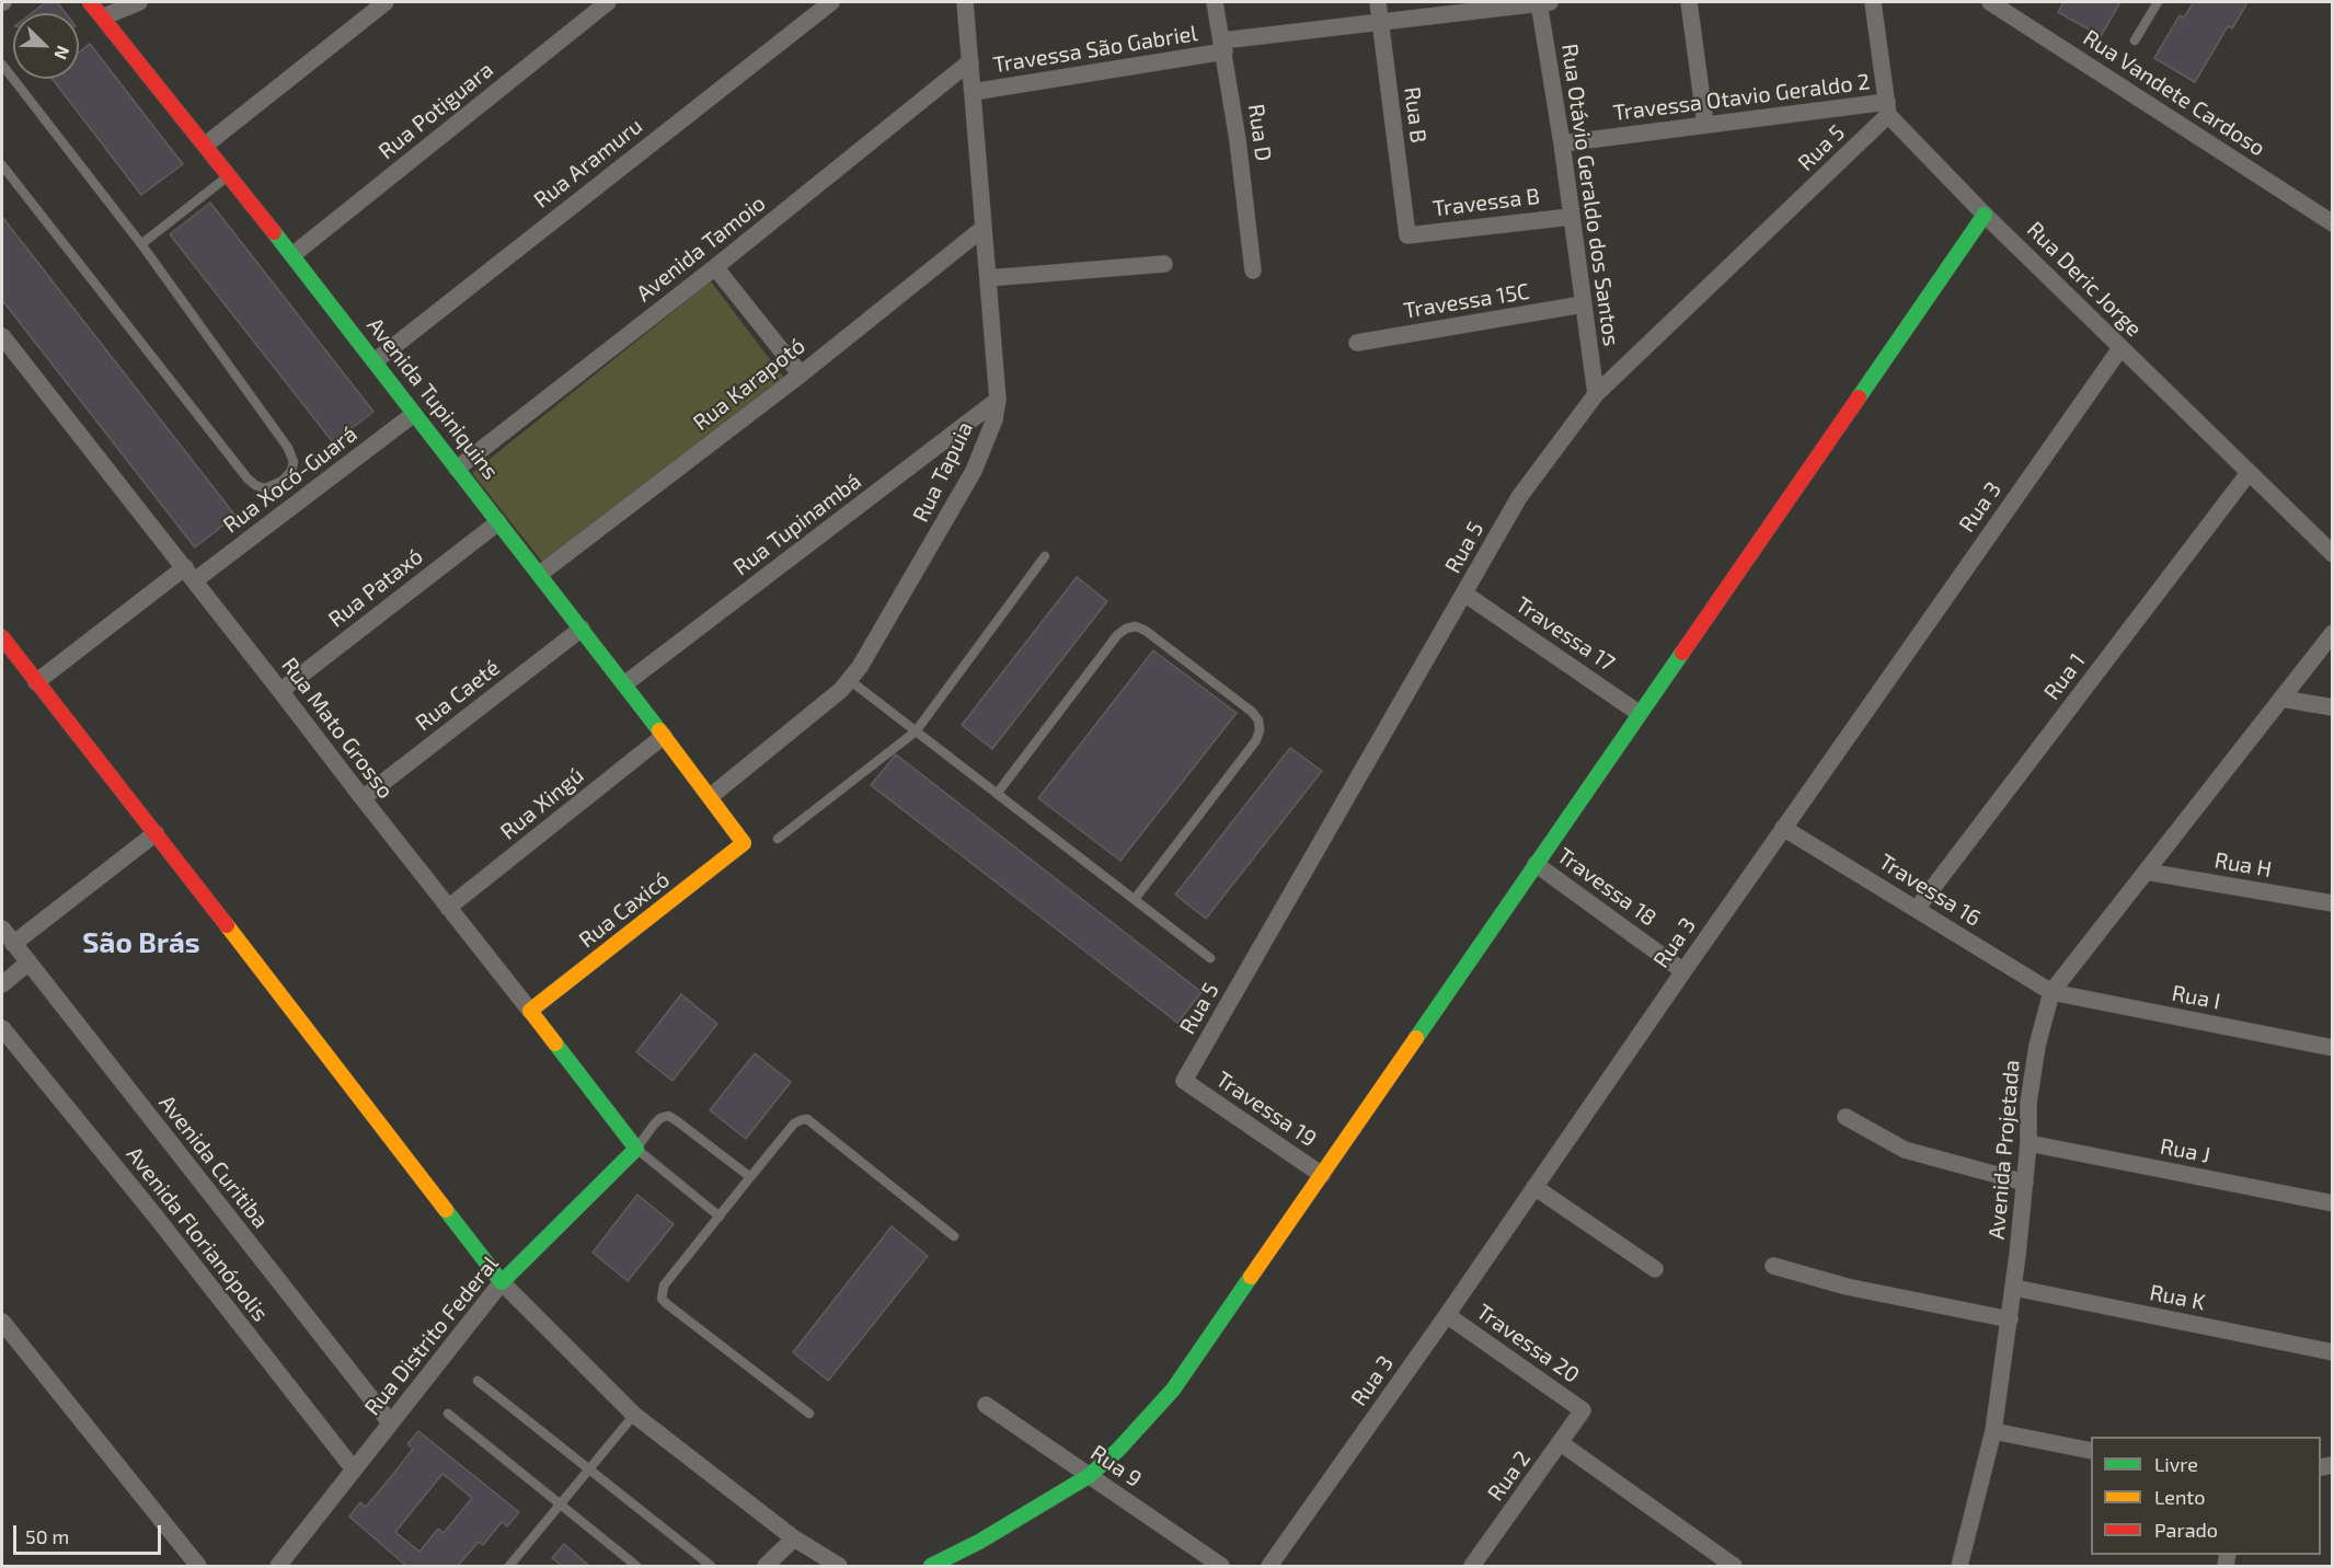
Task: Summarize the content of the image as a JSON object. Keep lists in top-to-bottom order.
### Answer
{
  "streets": {
    "street": [
      "Travessa São Gabriel",
      "Rua Vandete Cardoso",
      "Travessa Otavio Geraldo 2",
      "Rua Potiguara",
      "Rua B",
      "Rua D",
      "Rua 5",
      "Rua Aramuru",
      "Rua Otávio Geraldo dos Santos",
      "Travessa B",
      "Avenida Tamoio",
      "Rua Deric Jorge",
      "Travessa 15C",
      "Rua Karapotó",
      "Avenida Tupiniquins",
      "Rua Tapuia",
      "Rua Xocó-Guará",
      "Rua 3",
      "Rua Tupinambá",
      "Rua Pataxó",
      "Travessa 17",
      "Rua 1",
      "Rua Caeté",
      "Rua Mato Grosso",
      "Rua Xingú",
      "Rua H",
      "Travessa 18",
      "Travessa 16",
      "Rua Caxicó",
      "Rua I",
      "Travessa 19",
      "Avenida Projetada",
      "Rua J",
      "Avenida Curitiba",
      "Avenida Florianópolis",
      "Rua K",
      "Rua Distrito Federal",
      "Travessa 20",
      "Rua 9",
      "Rua 2"
    ]
  },
  "crossings": [
    ["Travessa São Gabriel", "Rua B"],
    ["Travessa São Gabriel", "Rua D"],
    ["Travessa São Gabriel", "Rua Otávio Geraldo dos Santos"],
    ["Travessa São Gabriel", "Rua Tapuia"],
    ["Travessa Otavio Geraldo 2", "Rua 5"],
    ["Travessa Otavio Geraldo 2", "Rua Otávio Geraldo dos Santos"],
    ["Travessa Otavio Geraldo 2", "Rua Deric Jorge"],
    ["Rua Potiguara", "Avenida Tupiniquins"],
    ["Rua B", "Travessa B"],
    ["Rua 5", "Rua Otávio Geraldo dos Santos"],
    ["Rua 5", "Rua Deric Jorge"],
    ["Rua 5", "Travessa 17"],
    ["Rua 5", "Travessa 19"],
    ["Rua Aramuru", "Avenida Tupiniquins"],
    ["Rua Otávio Geraldo dos Santos", "Travessa B"],
    ["Rua Otávio Geraldo dos Santos", "Travessa 15C"],
    ["Avenida Tamoio", "Avenida Tupiniquins"],
    ["Avenida Tamoio", "Rua Tapuia"],
    ["Rua Deric Jorge", "Rua 3"],
    ["Rua Deric Jorge", "Rua 1"],
    ["Rua Karapotó", "Avenida Tupiniquins"],
    ["Rua Karapotó", "Rua Tapuia"],
    ["Avenida Tupiniquins", "Rua Tapuia"],
    ["Avenida Tupiniquins", "Rua Xocó-Guará"],
    ["Avenida Tupiniquins", "Rua Tupinambá"],
    ["Avenida Tupiniquins", "Rua Pataxó"],
    ["Avenida Tupiniquins", "Rua Caeté"],
    ["Avenida Tupiniquins", "Rua Xingú"],
    ["Avenida Tupiniquins", "Rua Caxicó"],
    ["Rua Tapuia", "Rua Tupinambá"],
    ["Rua Xocó-Guará", "Rua Mato Grosso"],
    ["Rua 3", "Travessa 18"],
    ["Rua 3", "Travessa 16"],
    ["Rua 3", "Travessa 20"],
    ["Rua Pataxó", "Rua Mato Grosso"],
    ["Rua 1", "Travessa 16"],
    ["Rua Caeté", "Rua Mato Grosso"],
    ["Rua Mato Grosso", "Rua Xingú"],
    ["Rua Mato Grosso", "Rua Caxicó"],
    ["Rua Mato Grosso", "Rua Distrito Federal"],
    ["Rua H", "Avenida Projetada"],
    ["Travessa 16", "Rua I"],
    ["Travessa 16", "Avenida Projetada"],
    ["Rua I", "Avenida Projetada"],
    ["Avenida Projetada", "Rua J"],
    ["Avenida Projetada", "Rua K"],
    ["Avenida Curitiba", "Rua Distrito Federal"],
    ["Avenida Florianópolis", "Rua Distrito Federal"],
    ["Travessa 20", "Rua 2"]
  ],
  "districts": ["São Brás"],
  "legend": ["Livre", "Lento", "Parado"],
  "scale_bar": "50 m",
  "north": "bottom right"
}
